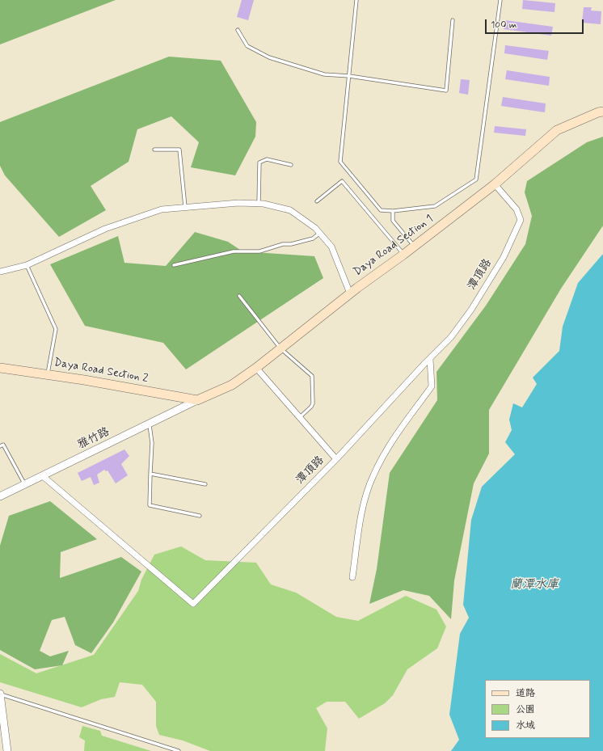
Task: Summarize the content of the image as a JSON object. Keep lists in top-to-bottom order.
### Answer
{
  "streets": {
    "main road": ["Daya Road Section 1", "Daya Road Section 2"],
    "street": ["潭頂路", "雅竹路"]
  },
  "crossings": [
    ["Daya Road Section 1", "潭頂路"],
    ["Daya Road Section 1", "Daya Road Section 2"],
    ["Daya Road Section 1", "雅竹路"],
    ["潭頂路", "雅竹路"],
    ["Daya Road Section 2", "雅竹路"]
  ],
  "water": ["蘭潭水庫"],
  "legend": ["道路", "公園", "水域"],
  "scale_bar": "100 m"
}
